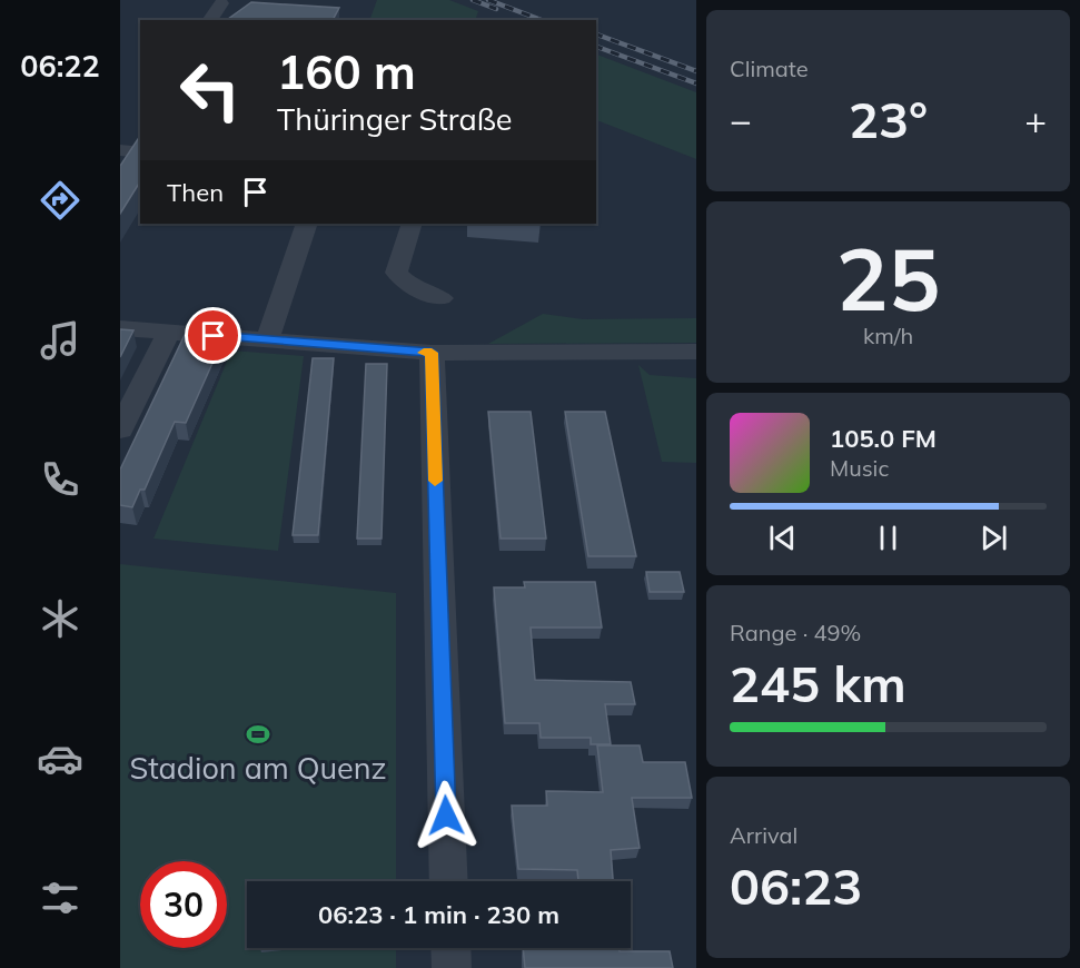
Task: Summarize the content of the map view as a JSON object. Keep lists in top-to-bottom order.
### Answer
{
  "places": {
    "sports": ["Stadion am Quenz"]
  },
  "page": {
    "tabs": "06:22",
    "tile": [
      "Climate",
      ["25", "km/h"],
      ["Range · 49%", "245 km"],
      ["Arrival", "06:23"]
    ],
    "turn": ["160 m", "Thüringer Straße"],
    "heat": ["−", "23°", "+"],
    "then": "Then",
    "song": ["105.0 FM", "Music"],
    "limit": "30",
    "trip": "06:23 · 1 min · 230 m"
  }
}
